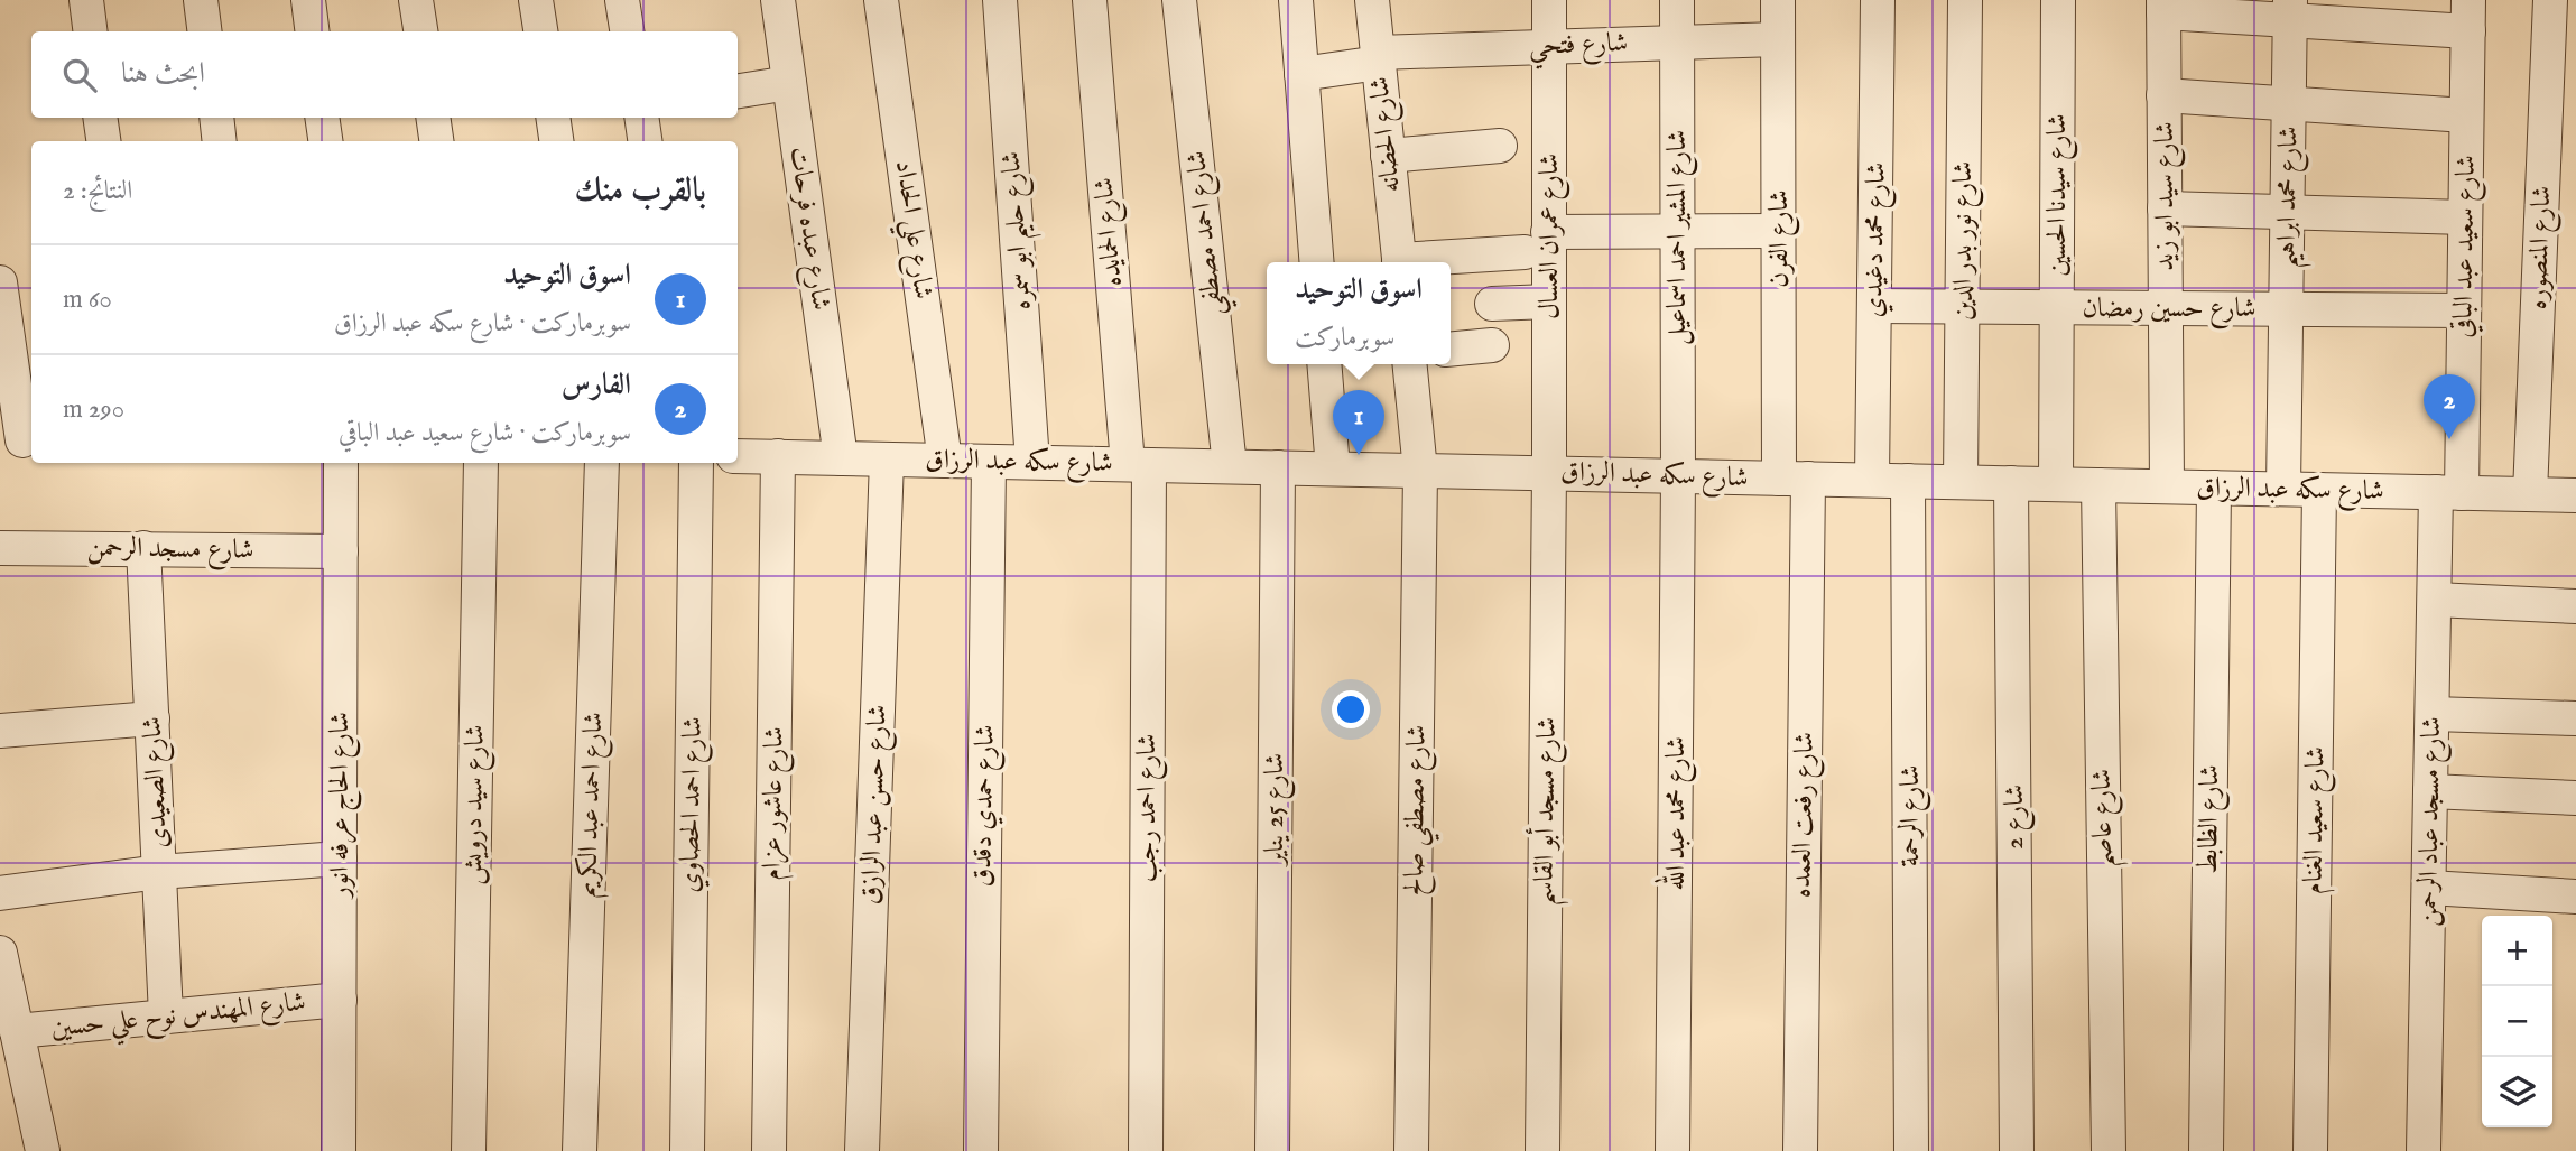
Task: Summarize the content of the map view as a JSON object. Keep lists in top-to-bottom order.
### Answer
{
  "streets": {
    "street": [
      "شارع فتحي",
      "شارع الحضانه",
      "شارع سيدنا الحسين",
      "شارع سيد ابو زيد",
      "شارع محمد ابراهيم",
      "شارع عبده فرحات",
      "شارع علي الحداد",
      "شارع حليم ابو سمره",
      "شارع الحمايده",
      "شارع احمد مصطفي",
      "شارع عمران العسال",
      "شارع المشير احمد اسماعيل",
      "شارع الفرن",
      "شارع محمد دغيدي",
      "شارع نور بدر الدين",
      "شارع سعيد عبد الباقي",
      "شارع المنصوره",
      "شارع حسين رمضان",
      "شارع سكه عبد الرزاق",
      "شارع مسجد الرحمن",
      "شارع الصعيدى",
      "شارع عاشور عزام",
      "شارع الحاج عرفه انور",
      "شارع سيد درويش",
      "شارع احمد عبد الكريم",
      "شارع احمد الحصاوي",
      "شارع حسن عبد الرازق",
      "شارع حمدي دقدق",
      "شارع احمد رجب",
      "شارع 25 يناير",
      "شارع مصطفي صالح",
      "شارع مسجد أبو القاسم",
      "شارع محمد عبد الله",
      "شارع رفعت العمده",
      "شارع الرحمة",
      "شارع 2",
      "شارع عاصم",
      "شارع الظابط",
      "شارع سعيد الغنام",
      "شارع مسجد عباد الرحمن",
      "شارع المهندس نوح علي حسين"
    ]
  },
  "crossings": [
    ["شارع فتحي", "شارع الحضانه"],
    ["شارع فتحي", "شارع عمران العسال"],
    ["شارع فتحي", "شارع المشير احمد اسماعيل"],
    ["شارع فتحي", "شارع الفرن"],
    ["شارع سيدنا الحسين", "شارع حسين رمضان"],
    ["شارع سيدنا الحسين", "شارع سكه عبد الرزاق"],
    ["شارع سيد ابو زيد", "شارع حسين رمضان"],
    ["شارع سيد ابو زيد", "شارع سكه عبد الرزاق"],
    ["شارع محمد ابراهيم", "شارع حسين رمضان"],
    ["شارع محمد ابراهيم", "شارع سكه عبد الرزاق"],
    ["شارع عبده فرحات", "شارع سكه عبد الرزاق"],
    ["شارع علي الحداد", "شارع سكه عبد الرزاق"],
    ["شارع حليم ابو سمره", "شارع سكه عبد الرزاق"],
    ["شارع الحمايده", "شارع سكه عبد الرزاق"],
    ["شارع الحمايده", "شارع احمد رجب"],
    ["شارع احمد مصطفي", "شارع سكه عبد الرزاق"],
    ["شارع عمران العسال", "شارع سكه عبد الرزاق"],
    ["شارع عمران العسال", "شارع مسجد أبو القاسم"],
    ["شارع المشير احمد اسماعيل", "شارع سكه عبد الرزاق"],
    ["شارع المشير احمد اسماعيل", "شارع محمد عبد الله"],
    ["شارع الفرن", "شارع سكه عبد الرزاق"],
    ["شارع الفرن", "شارع رفعت العمده"],
    ["شارع محمد دغيدي", "شارع حسين رمضان"],
    ["شارع محمد دغيدي", "شارع سكه عبد الرزاق"],
    ["شارع نور بدر الدين", "شارع حسين رمضان"],
    ["شارع نور بدر الدين", "شارع سكه عبد الرزاق"],
    ["شارع سعيد عبد الباقي", "شارع حسين رمضان"],
    ["شارع سعيد عبد الباقي", "شارع سكه عبد الرزاق"],
    ["شارع سعيد عبد الباقي", "شارع مسجد عباد الرحمن"],
    ["شارع المنصوره", "شارع سكه عبد الرزاق"],
    ["شارع سكه عبد الرزاق", "شارع عاشور عزام"],
    ["شارع سكه عبد الرزاق", "شارع حسن عبد الرازق"],
    ["شارع سكه عبد الرزاق", "شارع حمدي دقدق"],
    ["شارع سكه عبد الرزاق", "شارع احمد رجب"],
    ["شارع سكه عبد الرزاق", "شارع 25 يناير"],
    ["شارع سكه عبد الرزاق", "شارع مصطفي صالح"],
    ["شارع سكه عبد الرزاق", "شارع مسجد أبو القاسم"],
    ["شارع سكه عبد الرزاق", "شارع محمد عبد الله"],
    ["شارع سكه عبد الرزاق", "شارع رفعت العمده"],
    ["شارع سكه عبد الرزاق", "شارع الرحمة"],
    ["شارع سكه عبد الرزاق", "شارع 2"],
    ["شارع سكه عبد الرزاق", "شارع عاصم"],
    ["شارع سكه عبد الرزاق", "شارع الظابط"],
    ["شارع سكه عبد الرزاق", "شارع سعيد الغنام"],
    ["شارع سكه عبد الرزاق", "شارع مسجد عباد الرحمن"],
    ["شارع مسجد الرحمن", "شارع الصعيدى"],
    ["شارع مسجد الرحمن", "شارع الحاج عرفه انور"],
    ["شارع الصعيدى", "شارع المهندس نوح علي حسين"],
    ["شارع الحاج عرفه انور", "شارع المهندس نوح علي حسين"]
  ],
  "page": {
    "search": "ابحث هنا",
    "heading": ["بالقرب منك", "النتائج: 2"],
    "list": [
      {
        "mark": "1",
        "name": "اسوق التوحيد",
        "note": "سوبرماركت · شارع سكه عبد الرزاق",
        "value": "60 m"
      },
      {
        "mark": "2",
        "name": "الفارس",
        "note": "سوبرماركت · شارع سعيد عبد الباقي",
        "value": "290 m"
      }
    ],
    "popup": ["اسوق التوحيد", "سوبرماركت"],
    "pins": ["2", "1"],
    "map_buttons": ["+", "−"]
  }
}
